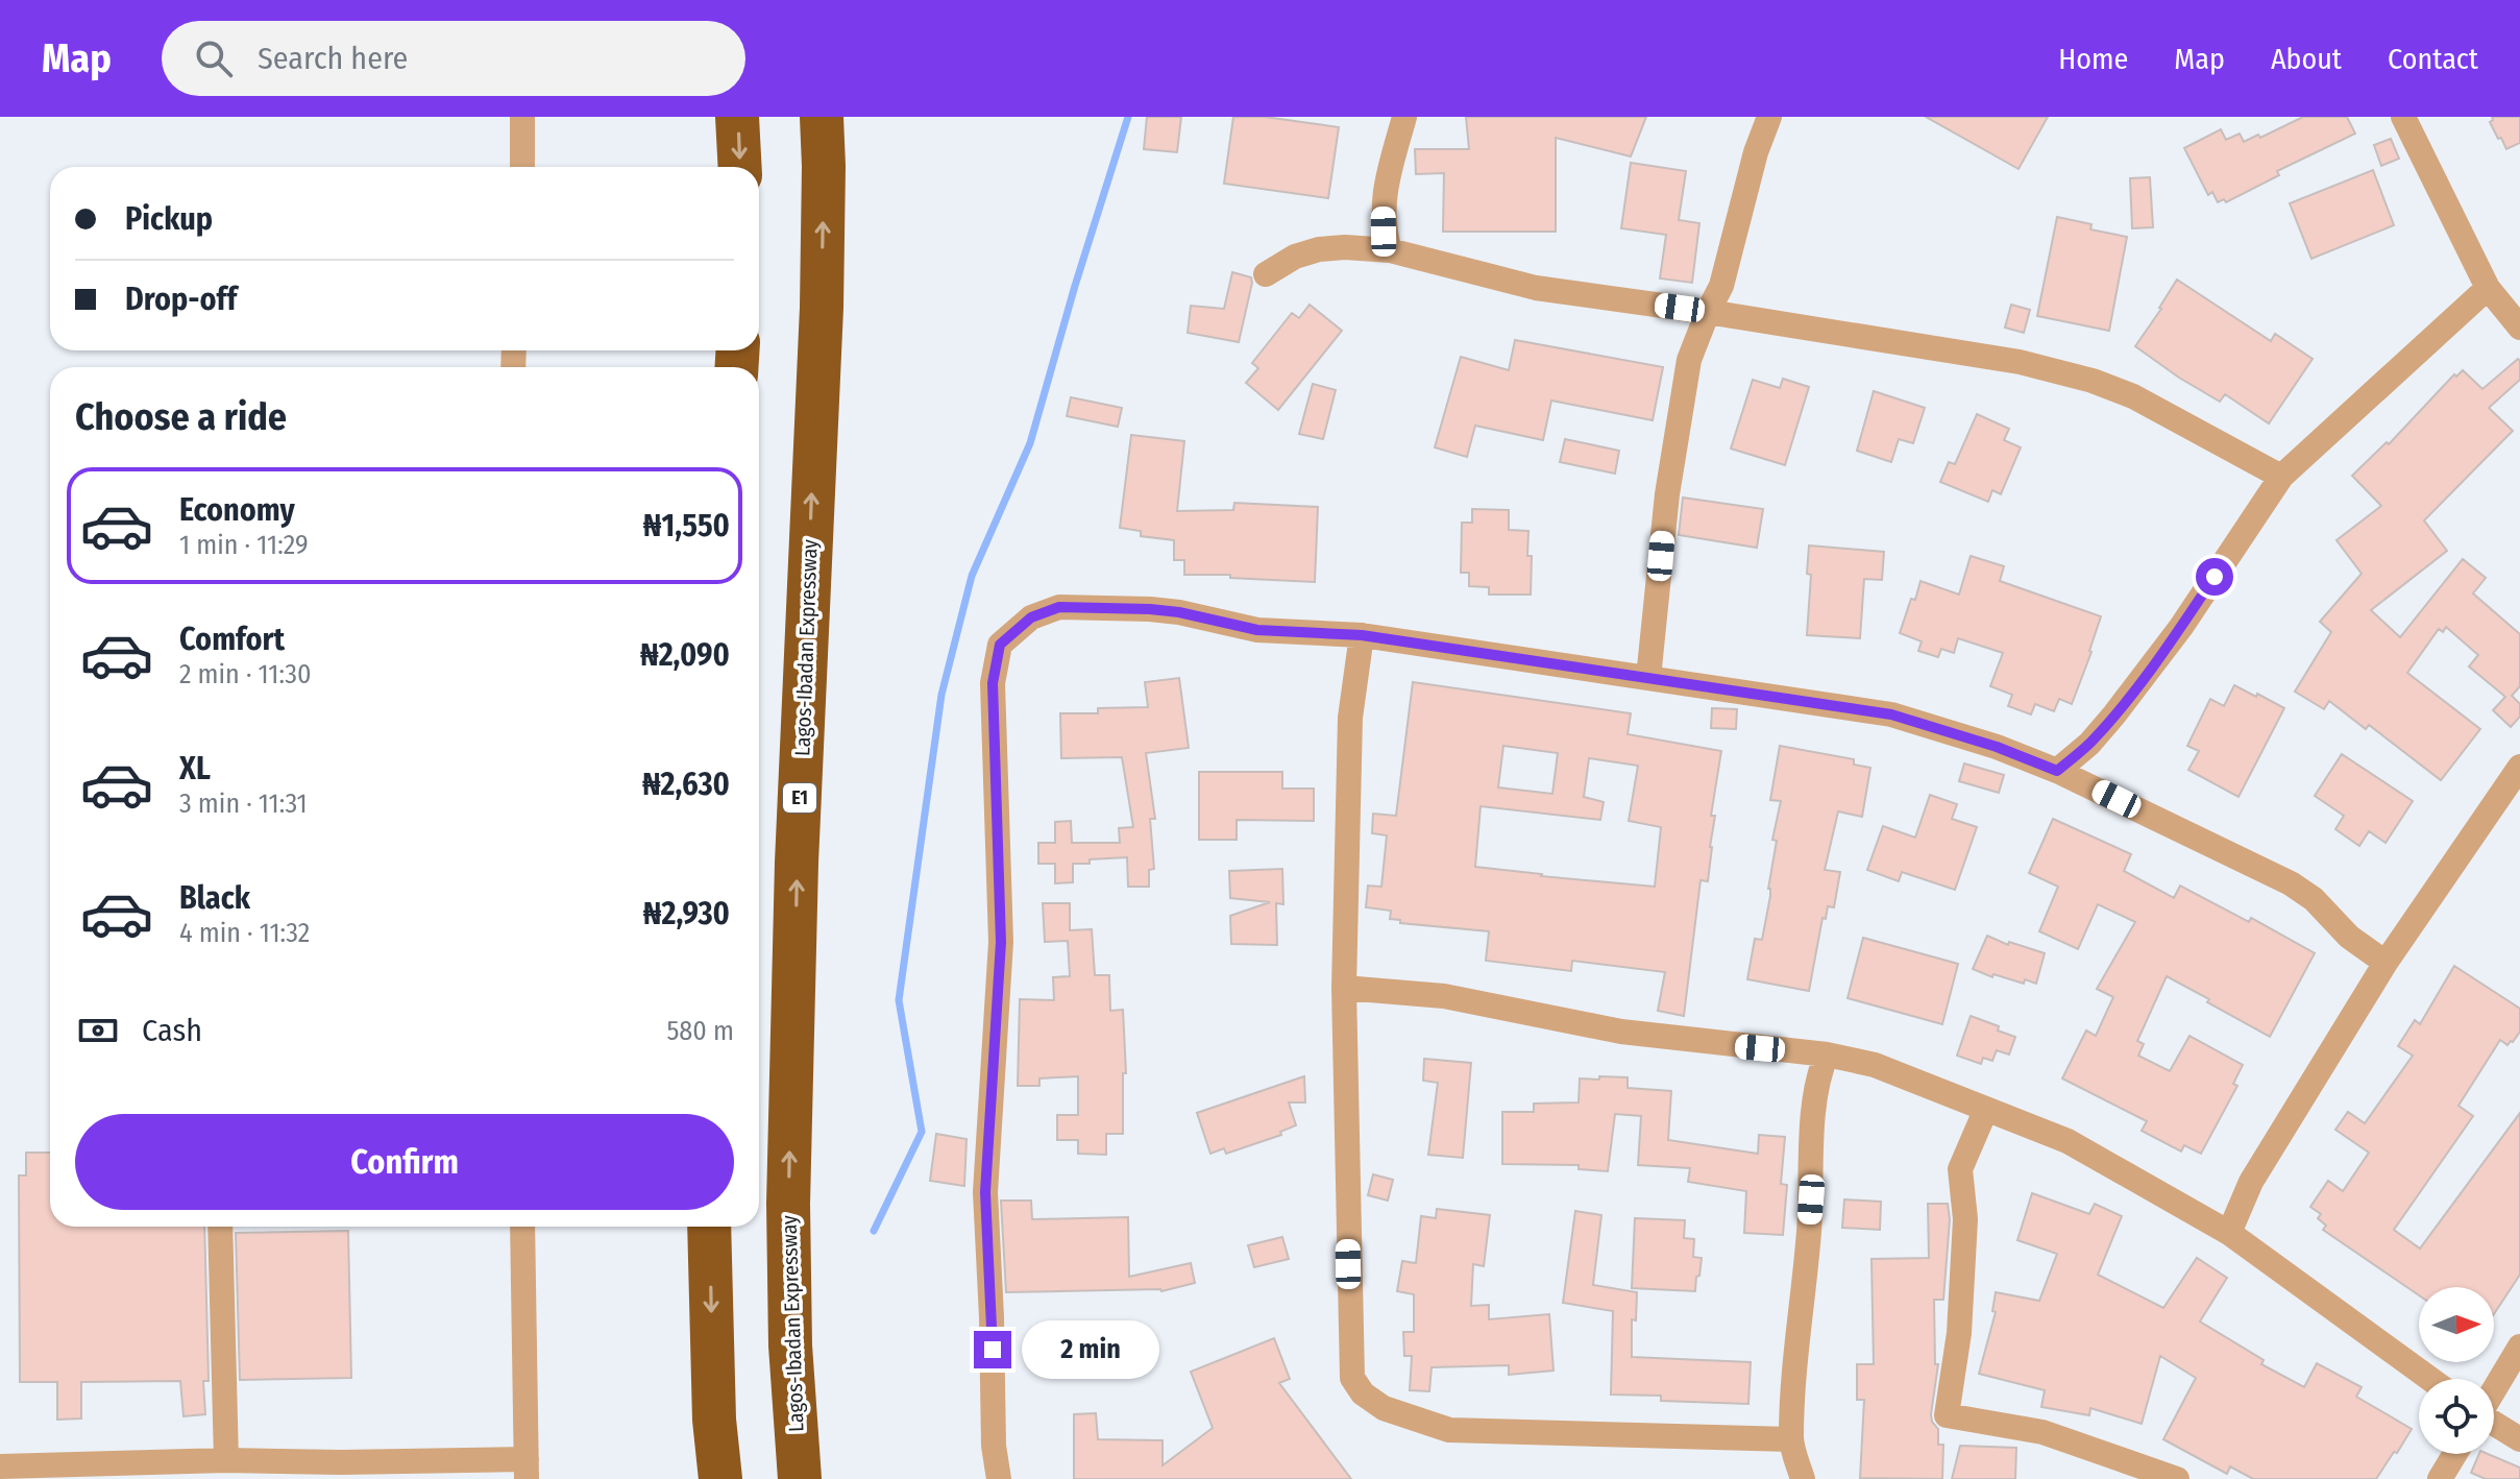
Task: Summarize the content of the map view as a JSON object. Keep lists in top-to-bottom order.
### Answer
{
  "streets": {
    "highway": ["Lagos-Ibadan Expressway", "E1"]
  },
  "one_way": ["Lagos-Ibadan Expressway"],
  "north": "right",
  "page": {
    "header": "Map",
    "search": "Search here",
    "nav": [
      "Home",
      "Map",
      "About",
      "Contact"
    ],
    "banner": ["Pickup", "Drop-off"],
    "heading": "Choose a ride",
    "list": [
      {
        "name": "Economy",
        "note": "1 min · 11:29",
        "value": "₦1,550"
      },
      {
        "name": "Comfort",
        "note": "2 min · 11:30",
        "value": "₦2,090"
      },
      {
        "name": "XL",
        "note": "3 min · 11:31",
        "value": "₦2,630"
      },
      {
        "name": "Black",
        "note": "4 min · 11:32",
        "value": "₦2,930"
      }
    ],
    "pay": ["Cash", "580 m"],
    "buttons": "Confirm",
    "bubble": "2 min"
  }
}
